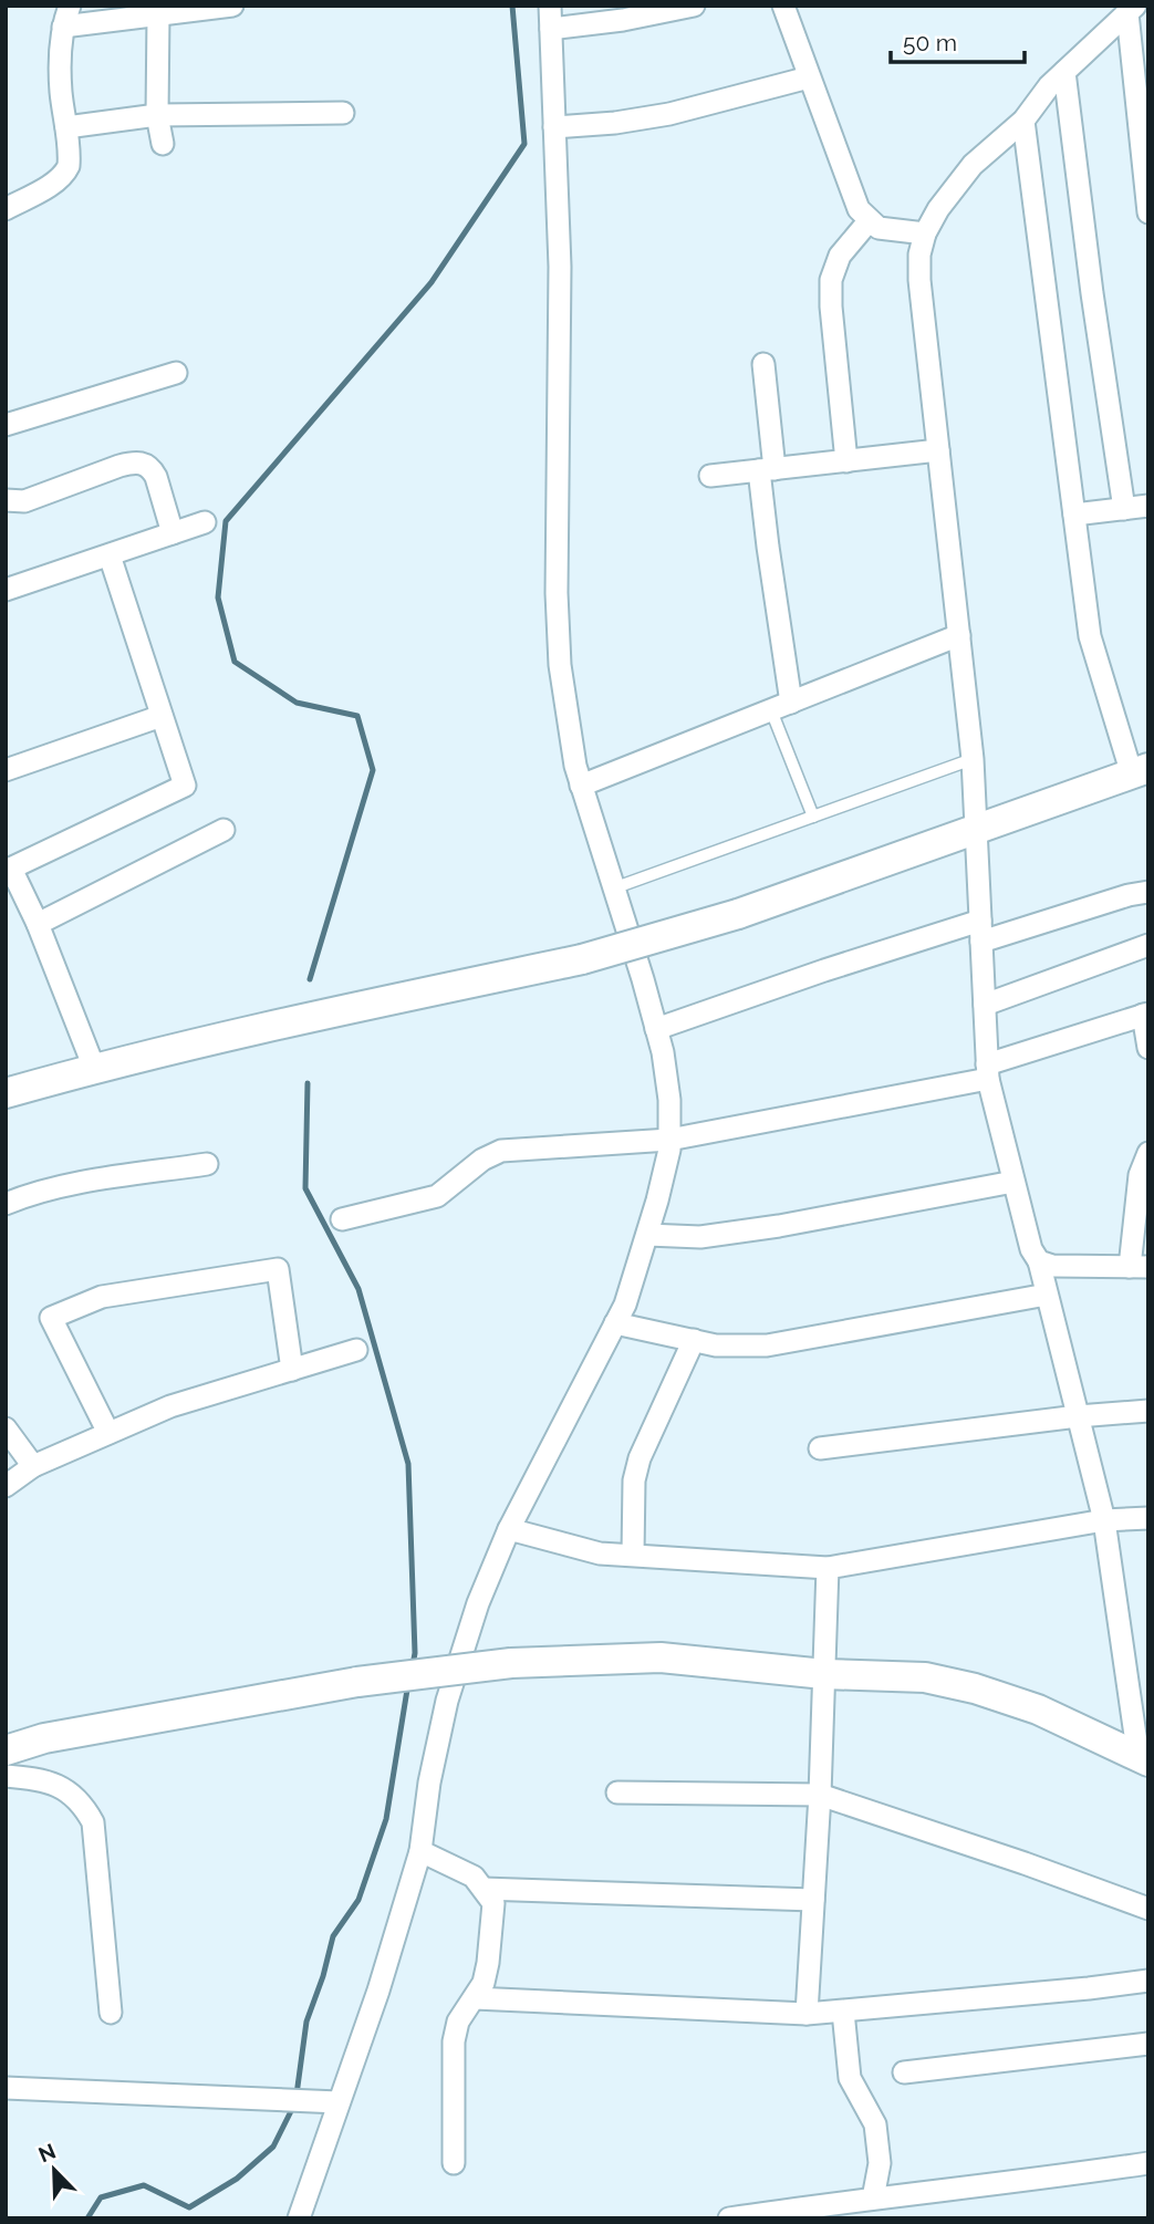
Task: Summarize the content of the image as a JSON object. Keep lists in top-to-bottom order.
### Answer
{
  "scale_bar": "50 m",
  "north": "top left"
}
